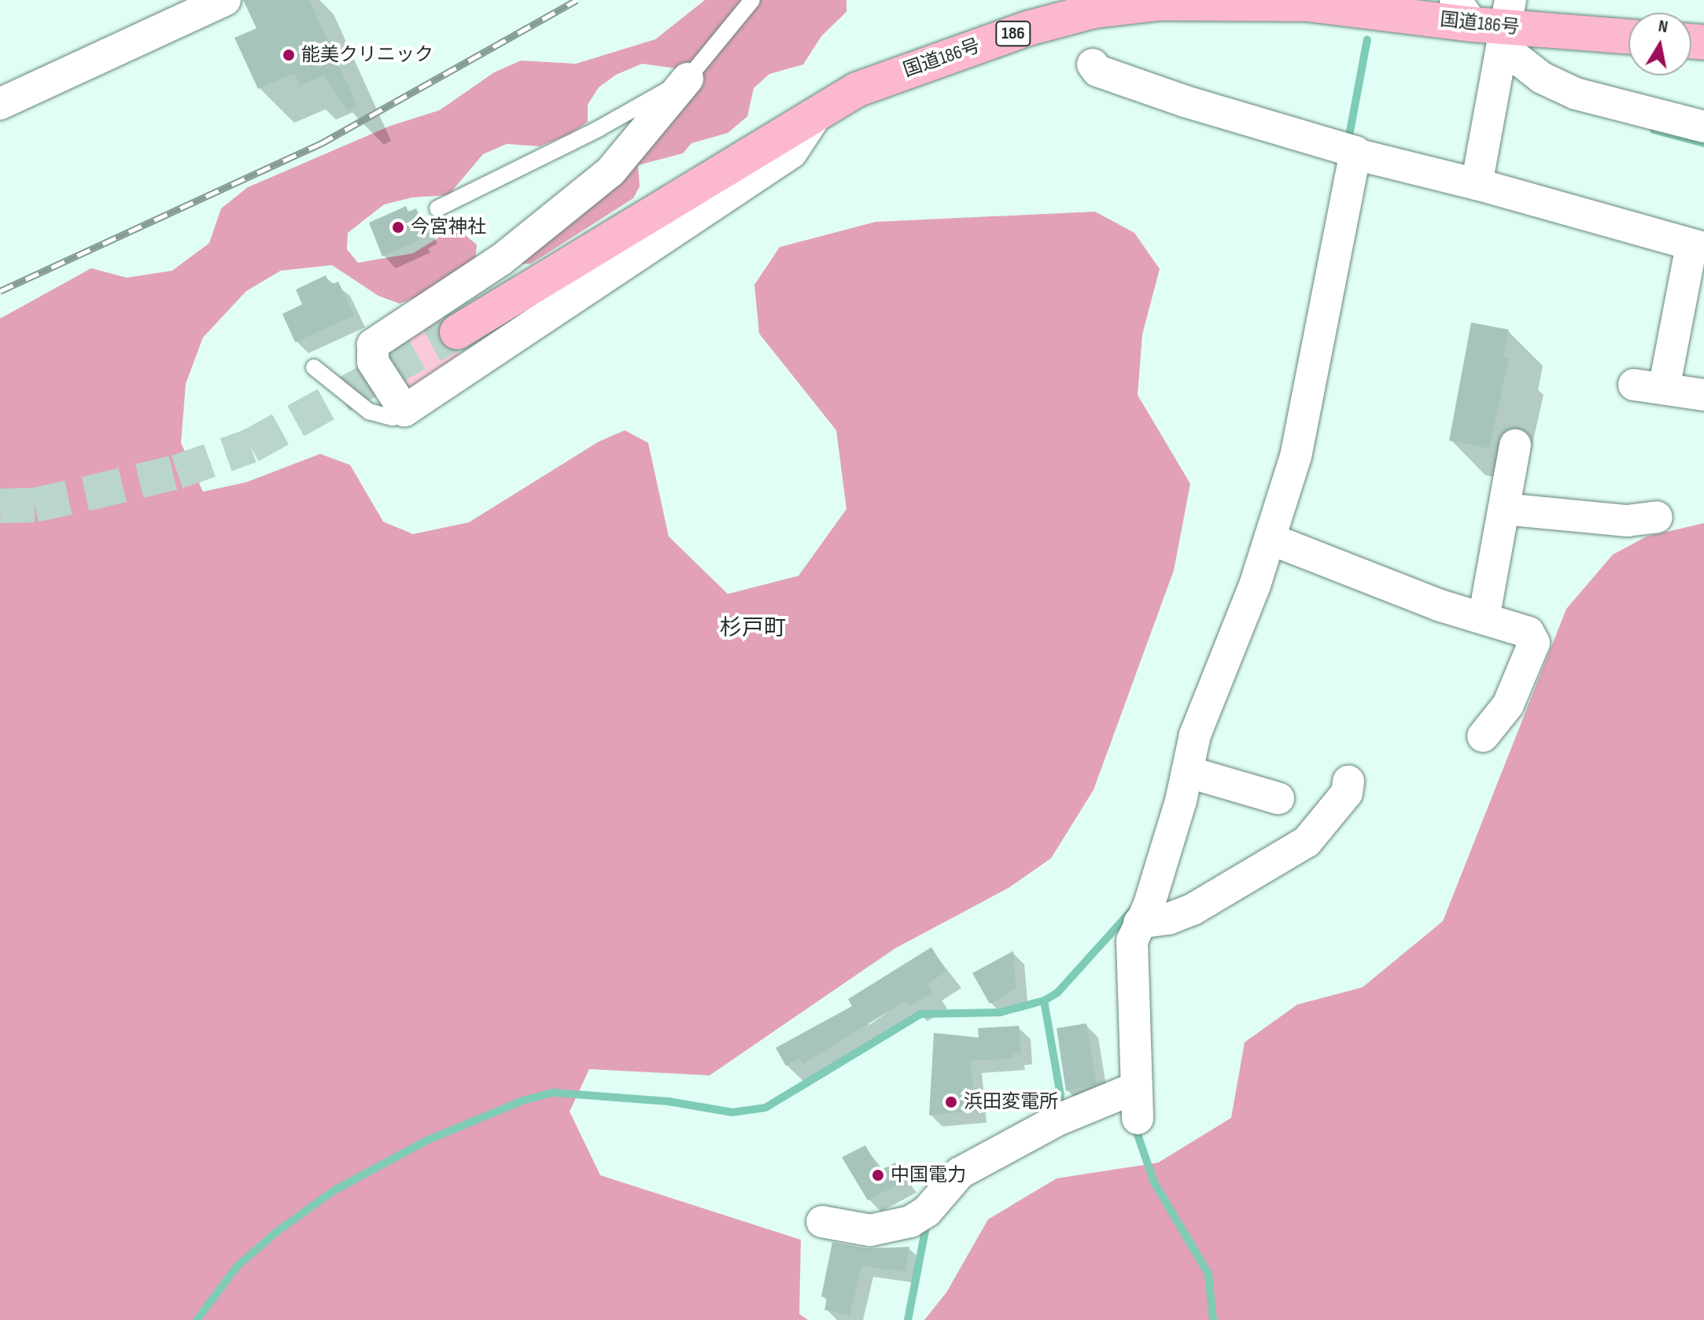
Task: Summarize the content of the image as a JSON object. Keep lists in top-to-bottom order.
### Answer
{
  "streets": {
    "highway": ["国道186号", "186"]
  },
  "districts": ["杉戸町"],
  "places": [
    "能美クリニック",
    "今宮神社",
    "浜田変電所",
    "中国電力"
  ],
  "north": "top"
}
